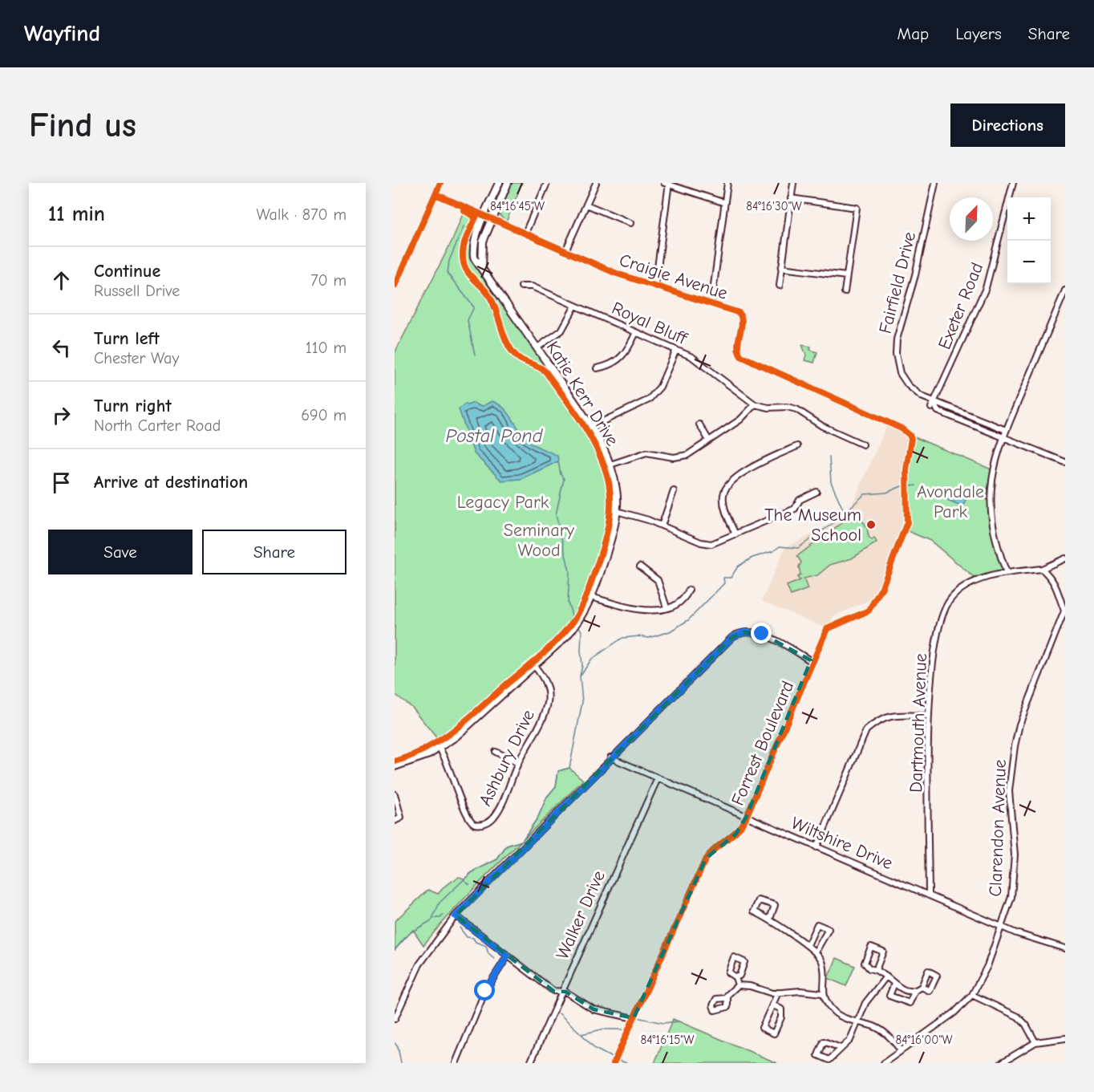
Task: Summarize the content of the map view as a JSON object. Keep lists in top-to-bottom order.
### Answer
{
  "streets": {
    "street": [
      "Craigie Avenue",
      "Fairfield Drive",
      "Exeter Road",
      "Royal Bluff",
      "Katie Kerr Drive",
      "Dartmouth Avenue",
      "Forrest Boulevard",
      "Ashbury Drive",
      "Clarendon Avenue",
      "Wiltshire Drive",
      "Walker Drive"
    ]
  },
  "crossings": [
    ["Craigie Avenue", "Katie Kerr Drive"],
    ["Craigie Avenue", "Forrest Boulevard"],
    ["Fairfield Drive", "Exeter Road"],
    ["Katie Kerr Drive", "Ashbury Drive"],
    ["Dartmouth Avenue", "Wiltshire Drive"],
    ["Forrest Boulevard", "Wiltshire Drive"],
    ["Clarendon Avenue", "Wiltshire Drive"],
    ["Wiltshire Drive", "Walker Drive"]
  ],
  "water": ["Postal Pond"],
  "parks": ["Avondale Park", "Legacy Park", "Seminary Wood"],
  "places": ["The Museum School"],
  "north": "top right",
  "page": {
    "header": "Wayfind",
    "nav": ["Map", "Layers", "Share"],
    "buttons": [
      "Directions",
      ["Save", "Share"]
    ],
    "title": "Find us",
    "heading": ["11 min", "Walk · 870 m"],
    "map_buttons": ["+", "−"],
    "list": [
      ["Continue", "Russell Drive", "70 m"],
      ["Turn left", "Chester Way", "110 m"],
      ["Turn right", "North Carter Road", "690 m"],
      "Arrive at destination"
    ]
  },
  "coordinates": [
    "84°16'45\"W",
    "84°16'30\"W",
    "84°16'15\"W",
    "84°16'00\"W"
  ]
}
